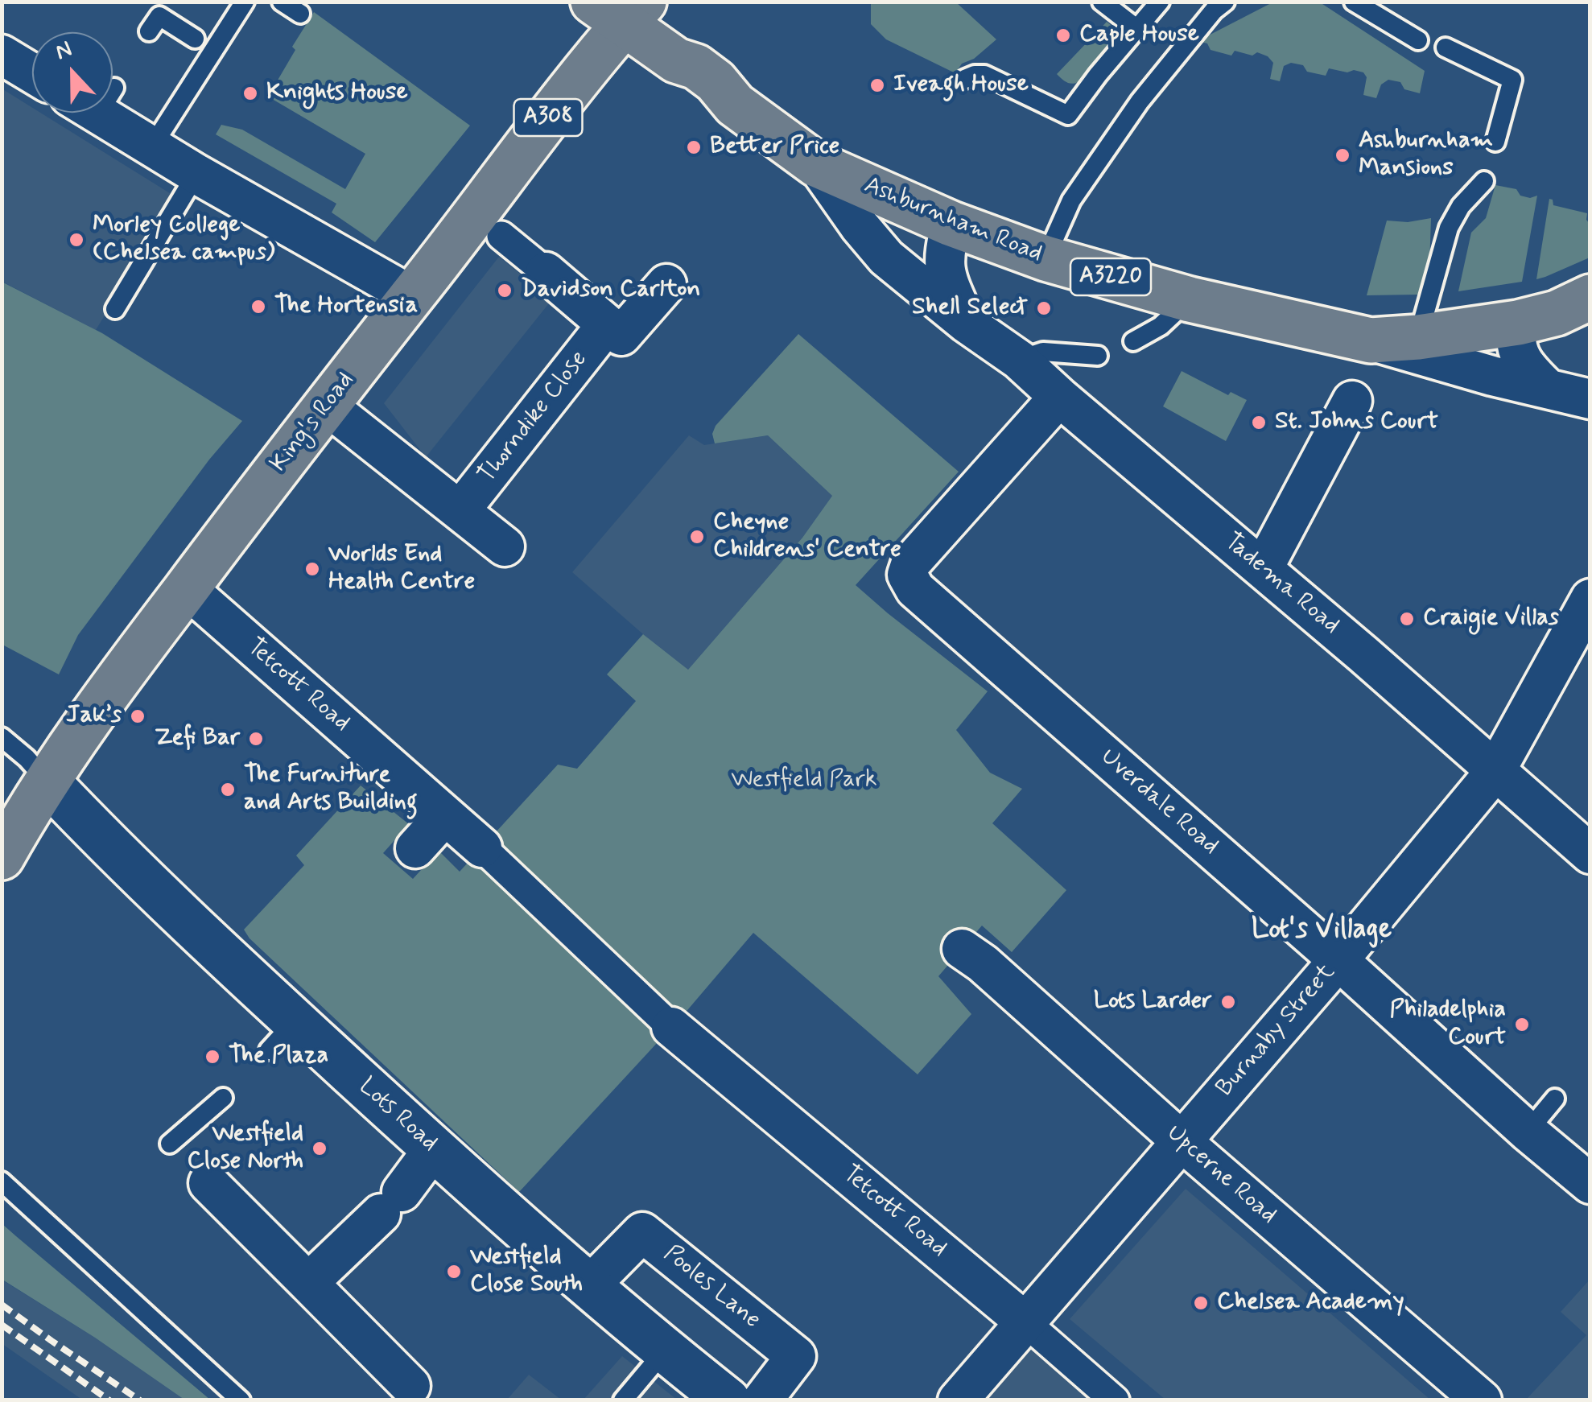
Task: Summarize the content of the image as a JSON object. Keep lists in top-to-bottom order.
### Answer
{
  "streets": {
    "main road": [
      "A308",
      "Ashburnham Road",
      "A3220",
      "King's Road"
    ],
    "street": [
      "Thorndike Close",
      "Tadema Road",
      "Tetcott Road",
      "Uverdale Road",
      "Burnaby Street",
      "Lots Road",
      "Upcerne Road",
      "Pooles Lane"
    ]
  },
  "crossings": [
    ["Ashburnham Road", "A3220"],
    ["Ashburnham Road", "King's Road"],
    ["Ashburnham Road", "Tadema Road"],
    ["King's Road", "Tetcott Road"],
    ["King's Road", "Lots Road"],
    ["Tadema Road", "Uverdale Road"],
    ["Tadema Road", "Burnaby Street"],
    ["Tetcott Road", "Burnaby Street"],
    ["Uverdale Road", "Burnaby Street"],
    ["Burnaby Street", "Upcerne Road"],
    ["Lots Road", "Pooles Lane"]
  ],
  "districts": ["Lot's Village"],
  "parks": ["Westfield Park"],
  "places": [
    "Caple House",
    "Iveagh House",
    "Knights House",
    "Better Price",
    "Ashburnham Mansions",
    "Morley College (Chelsea campus)",
    "Davidson Carlton",
    "The Hortensia",
    "Shell Select",
    "St. Johns Court",
    "Cheyne Childrens' Centre",
    "Worlds End Health Centre",
    "Craigie Villas",
    "Jak’s",
    "Zefi Bar",
    "The Furniture and Arts Building",
    "Lots Larder",
    "Philadelphia Court",
    "The Plaza",
    "Westfield Close North",
    "Westfield Close South",
    "Chelsea Academy"
  ],
  "north": "top"
}
